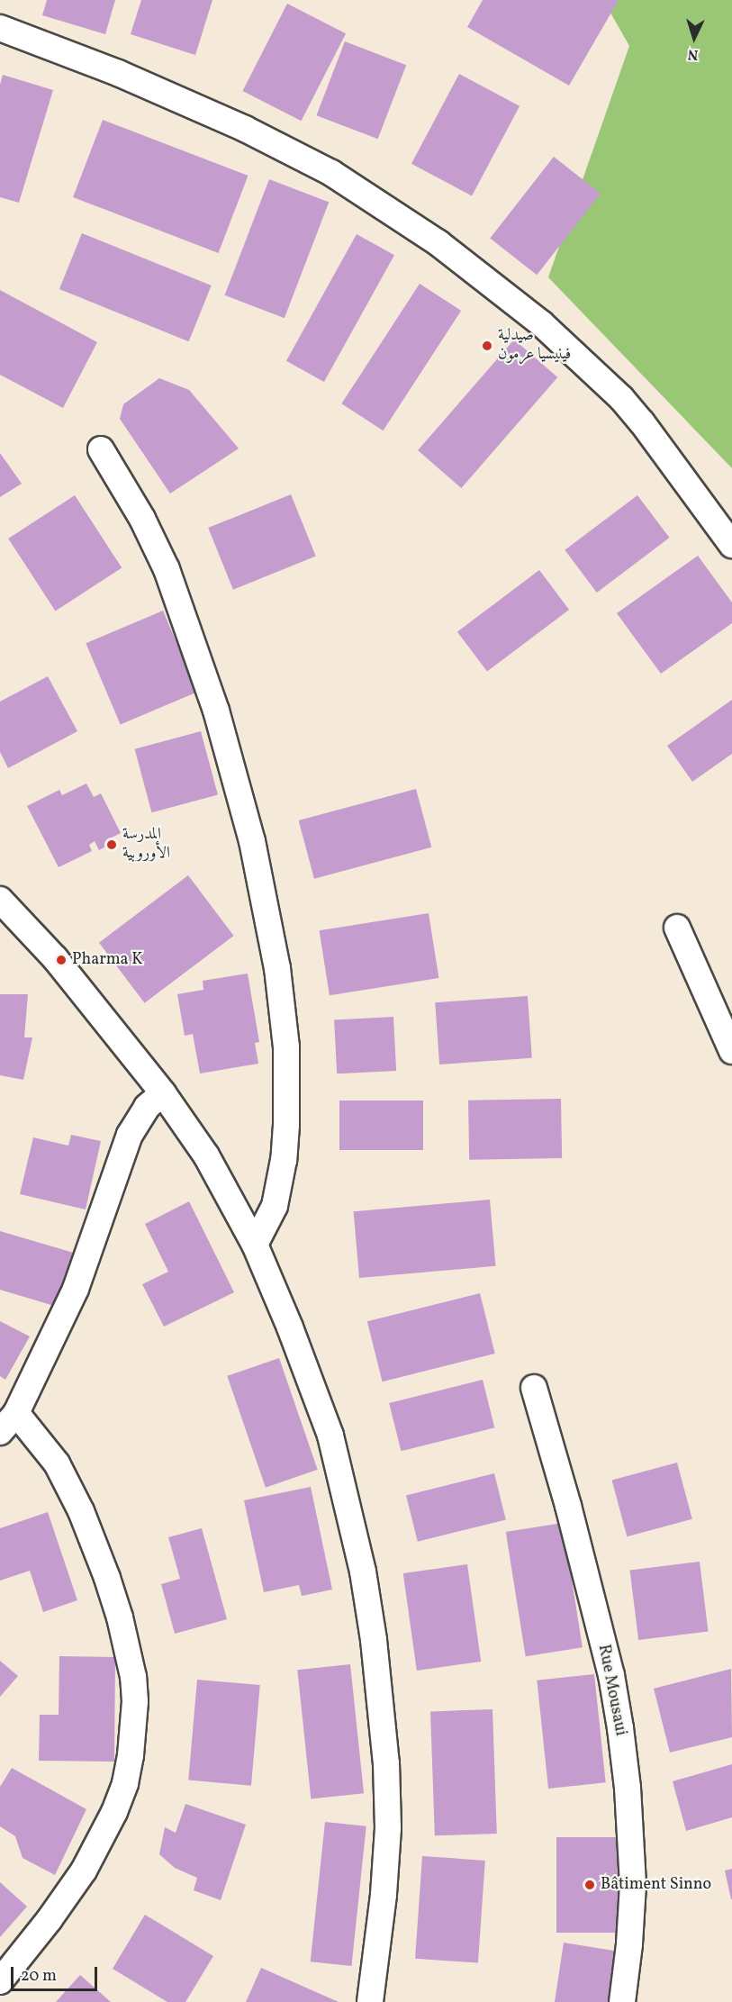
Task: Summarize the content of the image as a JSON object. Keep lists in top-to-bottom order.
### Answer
{
  "streets": {
    "street": ["Rue Mousaui"]
  },
  "places": [
    "صيدلية فينيسيا عرمون",
    "المدرسة الأوروبية",
    "Pharma K",
    "Bâtiment Sinno"
  ],
  "scale_bar": "20 m",
  "north": "bottom"
}
